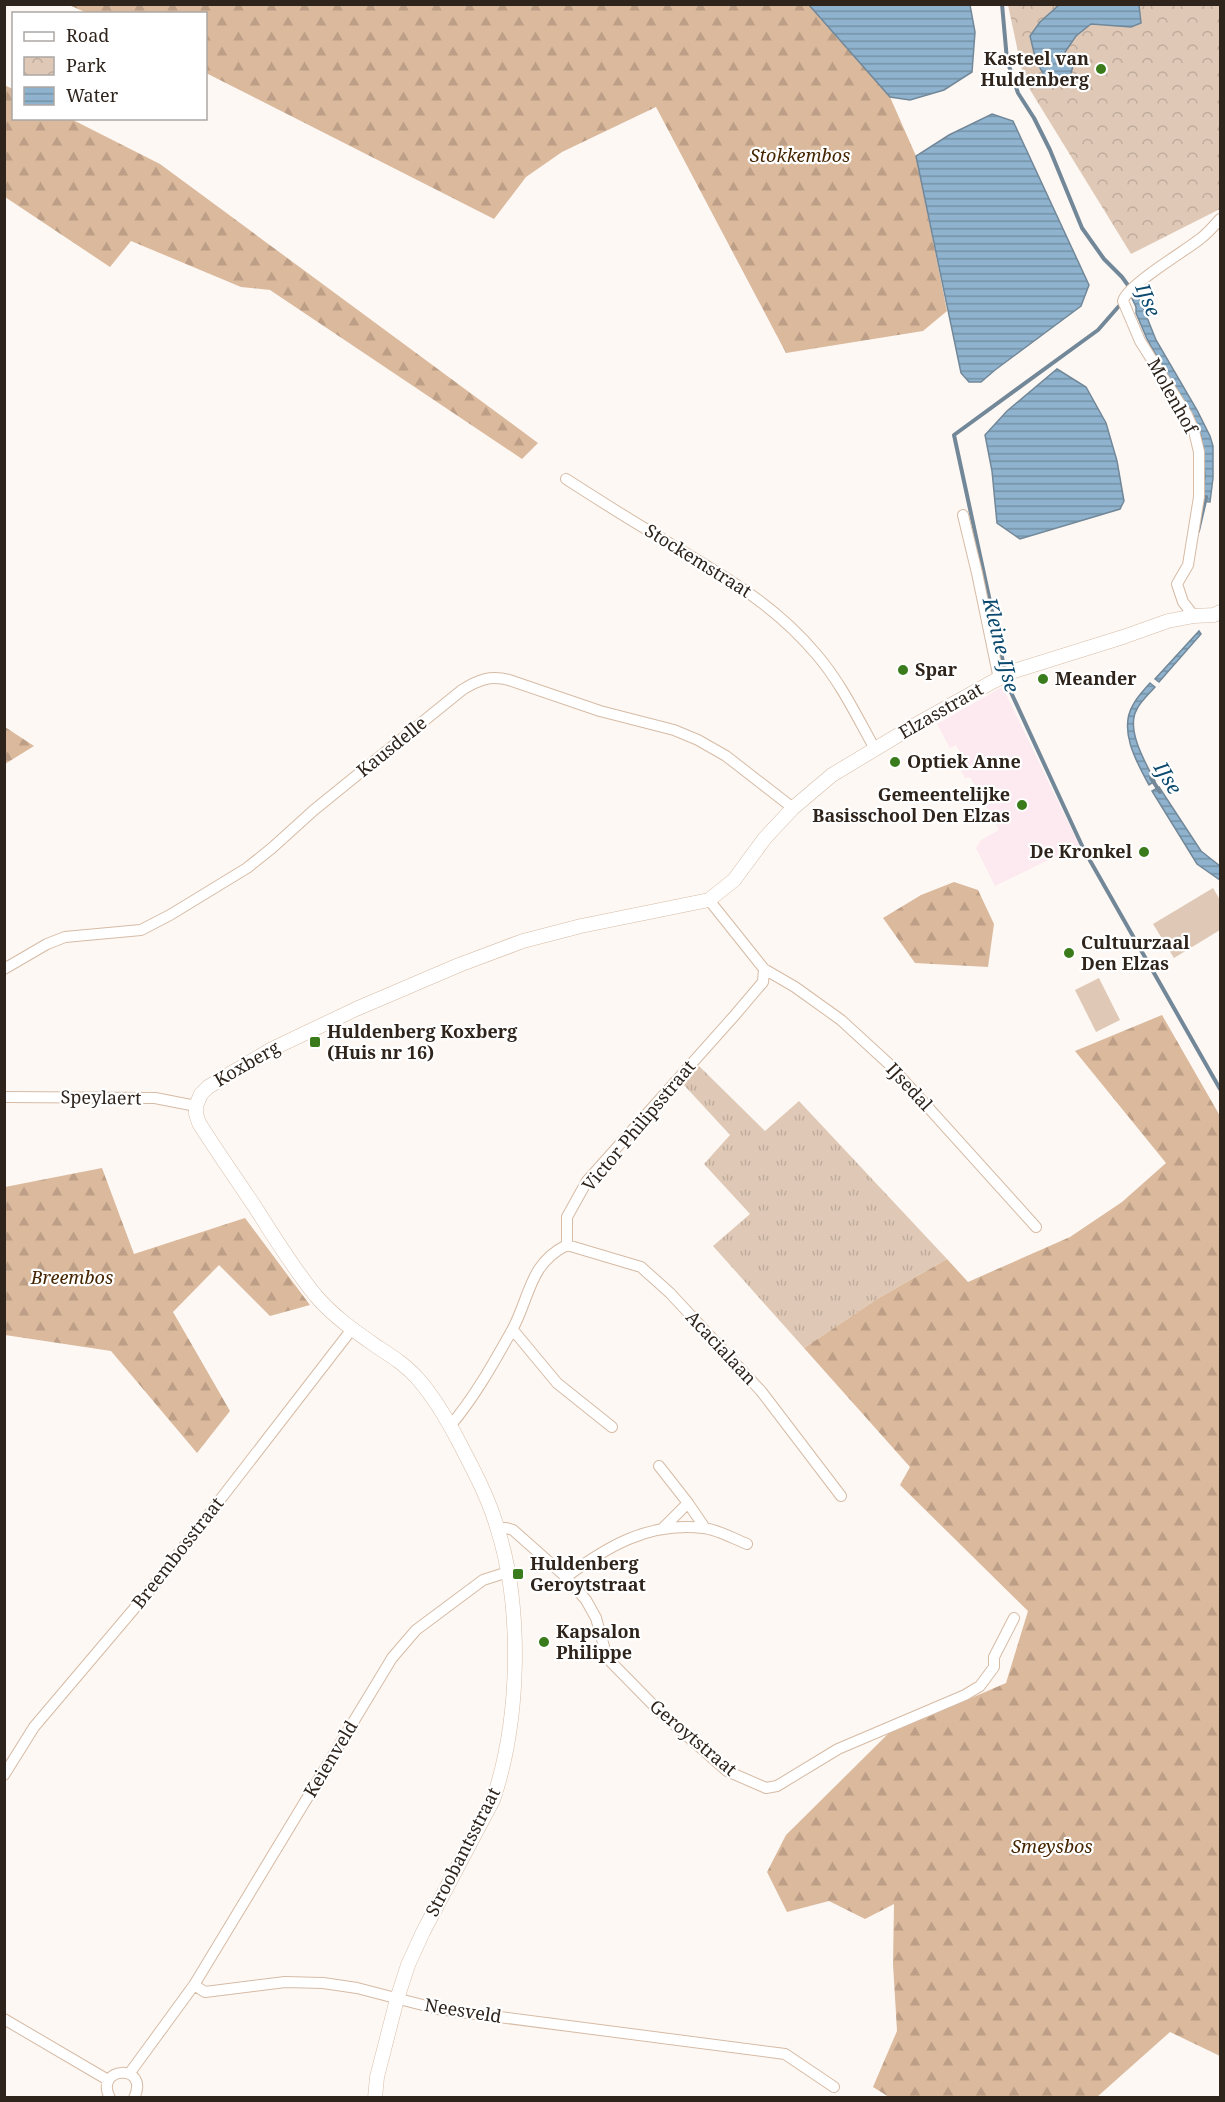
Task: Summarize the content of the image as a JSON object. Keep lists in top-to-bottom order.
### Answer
{
  "streets": {
    "street": [
      "Molenhof",
      "Stockemstraat",
      "Elzasstraat",
      "Kausdelle",
      "Koxberg",
      "IJsedal",
      "Speylaert",
      "Victor Philipsstraat",
      "Acacialaan",
      "Breembosstraat",
      "Geroytstraat",
      "Keienveld",
      "Stroobantsstraat",
      "Neesveld"
    ]
  },
  "crossings": [
    ["Molenhof", "Elzasstraat"],
    ["Stockemstraat", "Elzasstraat"],
    ["Elzasstraat", "Kausdelle"],
    ["Elzasstraat", "Koxberg"],
    ["Koxberg", "Speylaert"],
    ["IJsedal", "Victor Philipsstraat"],
    ["Victor Philipsstraat", "Acacialaan"],
    ["Geroytstraat", "Stroobantsstraat"],
    ["Keienveld", "Stroobantsstraat"],
    ["Keienveld", "Neesveld"],
    ["Stroobantsstraat", "Neesveld"]
  ],
  "water": ["IJse", "Kleine IJse"],
  "parks": ["Stokkembos", "Breembos", "Smeysbos"],
  "places": {
    "other": [
      "Kasteel van Huldenberg",
      "Spar",
      "Meander",
      "Optiek Anne",
      "Gemeentelijke Basisschool Den Elzas",
      "De Kronkel",
      "Cultuurzaal Den Elzas",
      "Kapsalon Philippe"
    ],
    "transit": ["Huldenberg Koxberg (Huis nr 16)", "Huldenberg Geroytstraat"]
  },
  "legend": ["Road", "Park", "Water"]
}
